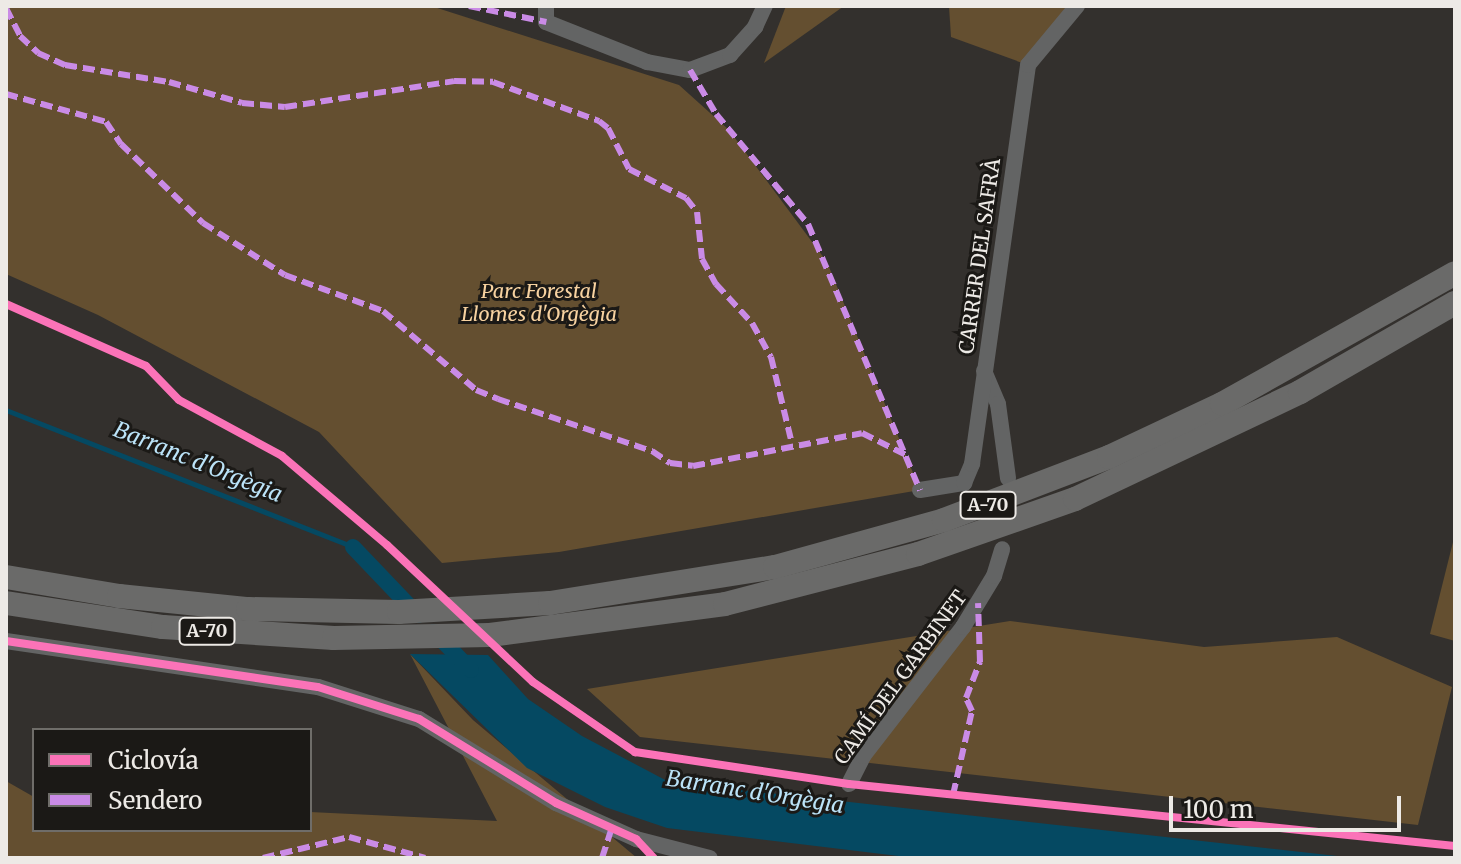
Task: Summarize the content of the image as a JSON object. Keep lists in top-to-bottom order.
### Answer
{
  "streets": {
    "highway": ["A-70"],
    "street": ["CARRER DEL SAFRÀ", "CAMÍ DEL GARBINET"]
  },
  "water": ["Barranc d'Orgègia"],
  "parks": ["Parc Forestal Llomes d'Orgègia"],
  "legend": ["Ciclovía", "Sendero"],
  "scale_bar": "100 m"
}
